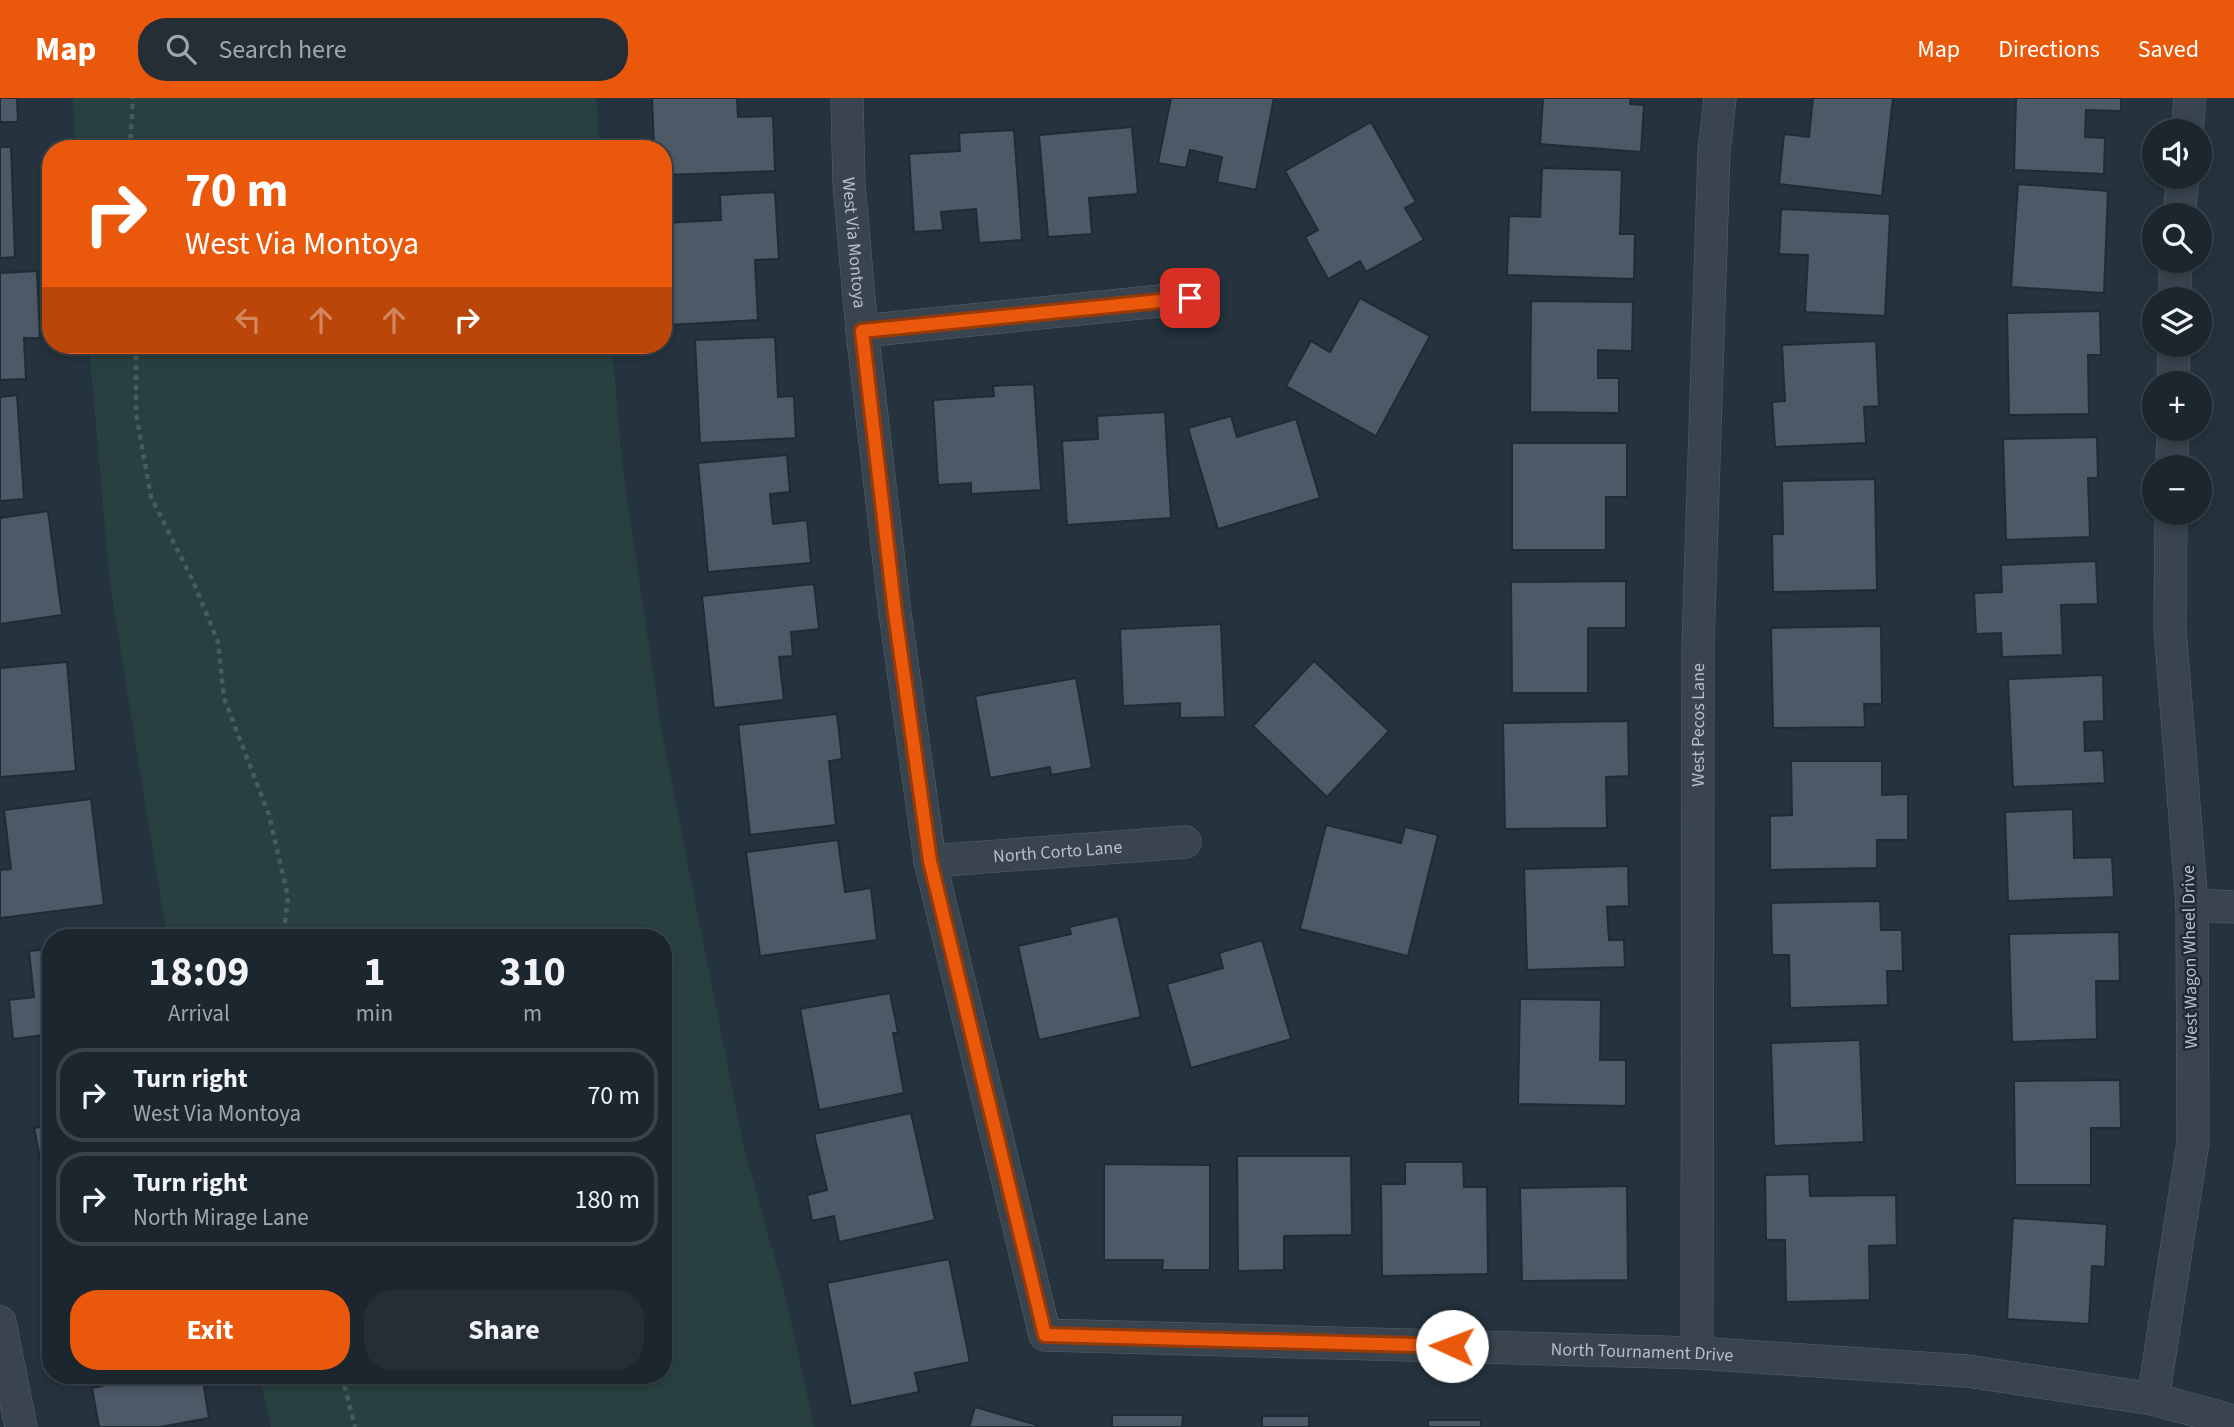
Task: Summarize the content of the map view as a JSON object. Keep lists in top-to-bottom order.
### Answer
{
  "streets": {
    "street": [
      "West Via Montoya",
      "West Pecos Lane",
      "North Corto Lane",
      "West Wagon Wheel Drive",
      "North Tournament Drive"
    ]
  },
  "crossings": [
    ["West Via Montoya", "North Corto Lane"],
    ["West Via Montoya", "North Tournament Drive"],
    ["West Pecos Lane", "North Tournament Drive"],
    ["West Wagon Wheel Drive", "North Tournament Drive"]
  ],
  "page": {
    "header": "Map",
    "search": "Search here",
    "nav": ["Map", "Directions", "Saved"],
    "map_buttons": ["+", "−"],
    "turn": ["70 m", "West Via Montoya"],
    "eta": [
      "18:09",
      "Arrival",
      "1",
      "min",
      "310",
      "m"
    ],
    "list": [
      {
        "name": "Turn right",
        "note": "West Via Montoya",
        "value": "70 m"
      },
      {
        "name": "Turn right",
        "note": "North Mirage Lane",
        "value": "180 m"
      }
    ],
    "buttons": ["Exit", "Share"]
  }
}
